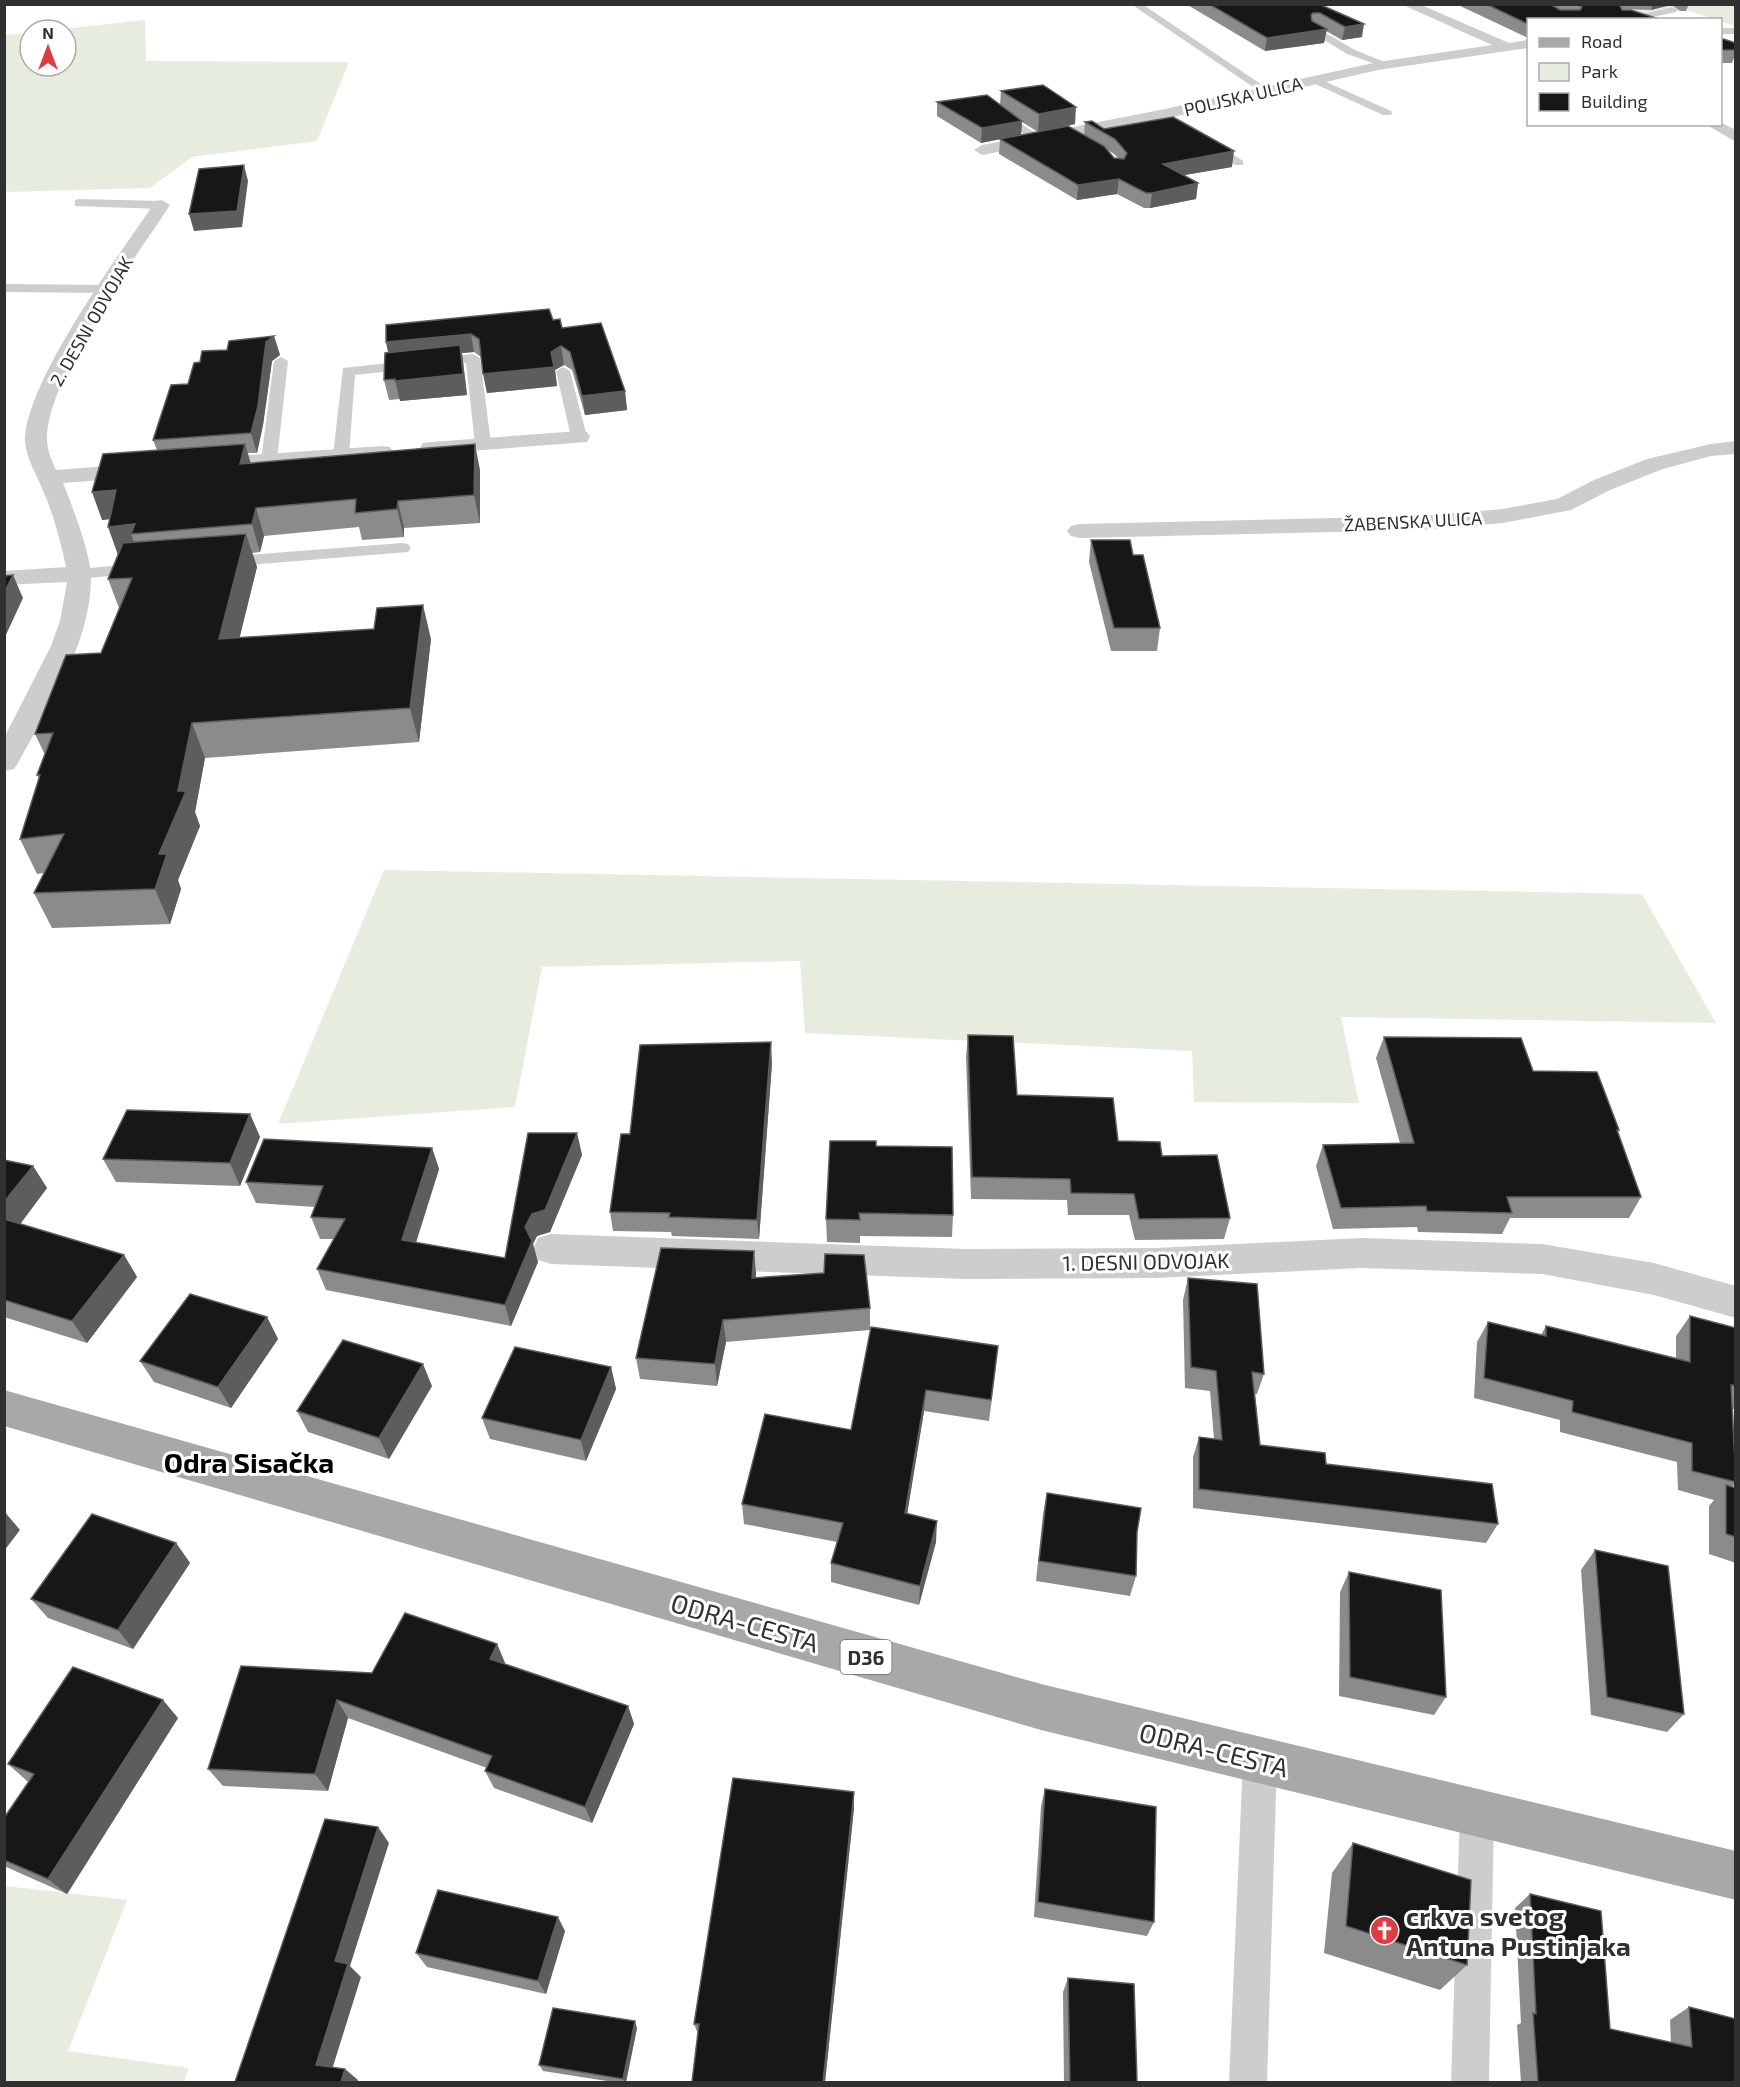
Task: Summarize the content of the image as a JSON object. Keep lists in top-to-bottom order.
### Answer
{
  "streets": {
    "main road": ["ODRA-CESTA", "D36"],
    "street": [
      "POLJSKA ULICA",
      "2. DESNI ODVOJAK",
      "ŽABENSKA ULICA",
      "1. DESNI ODVOJAK"
    ]
  },
  "districts": ["Odra Sisačka"],
  "places": {
    "church": ["crkva svetog Antuna Pustinjaka"]
  },
  "legend": ["Road", "Park", "Building"],
  "north": "top"
}
